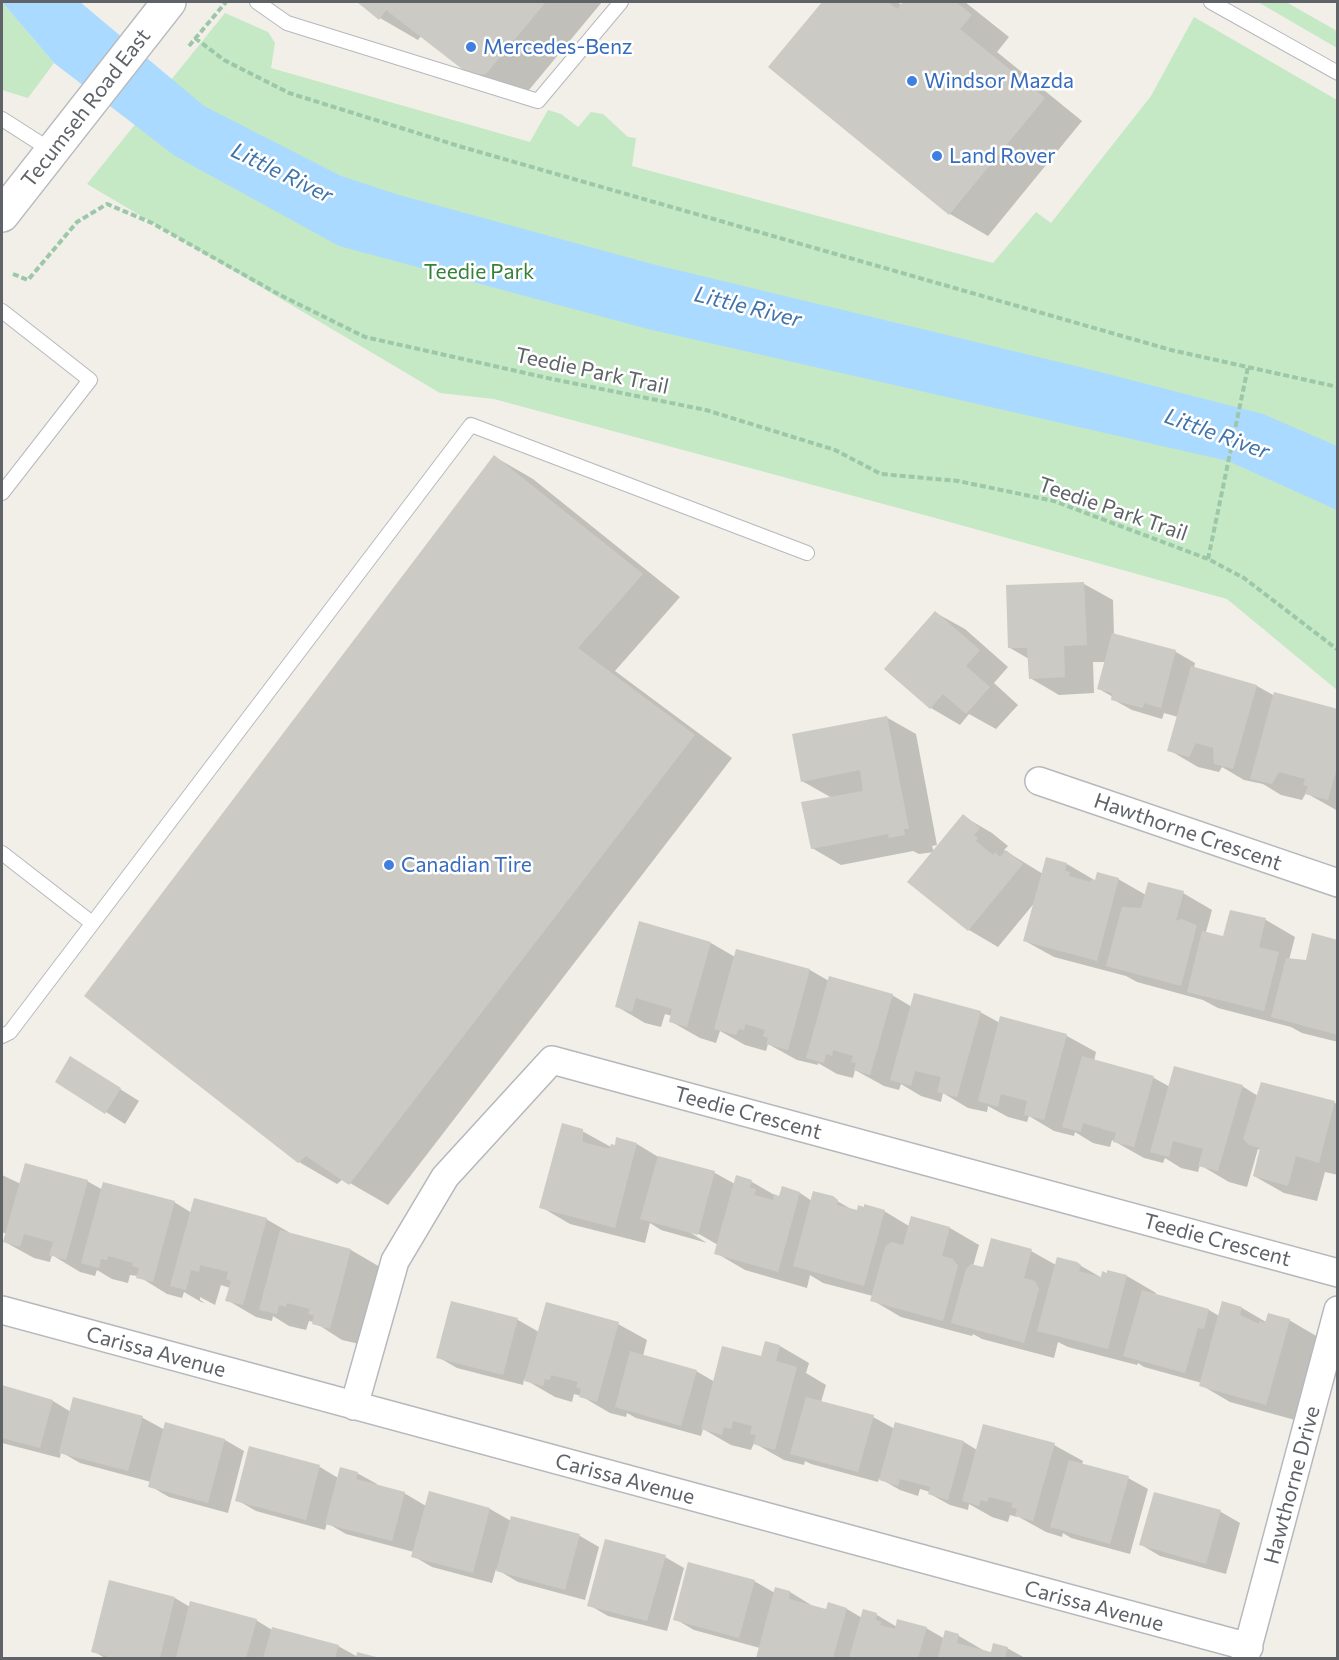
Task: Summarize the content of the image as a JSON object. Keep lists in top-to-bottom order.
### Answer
{
  "streets": {
    "main road": ["Tecumseh Road East"],
    "street": [
      "Hawthorne Crescent",
      "Teedie Crescent",
      "Carissa Avenue",
      "Hawthorne Drive"
    ],
    "path": ["Teedie Park Trail"]
  },
  "crossings": [
    ["Teedie Crescent", "Carissa Avenue"],
    ["Carissa Avenue", "Hawthorne Drive"]
  ],
  "water": ["Little River"],
  "parks": ["Teedie Park"],
  "places": [
    "Mercedes-Benz",
    "Windsor Mazda",
    "Land Rover",
    "Canadian Tire"
  ]
}
